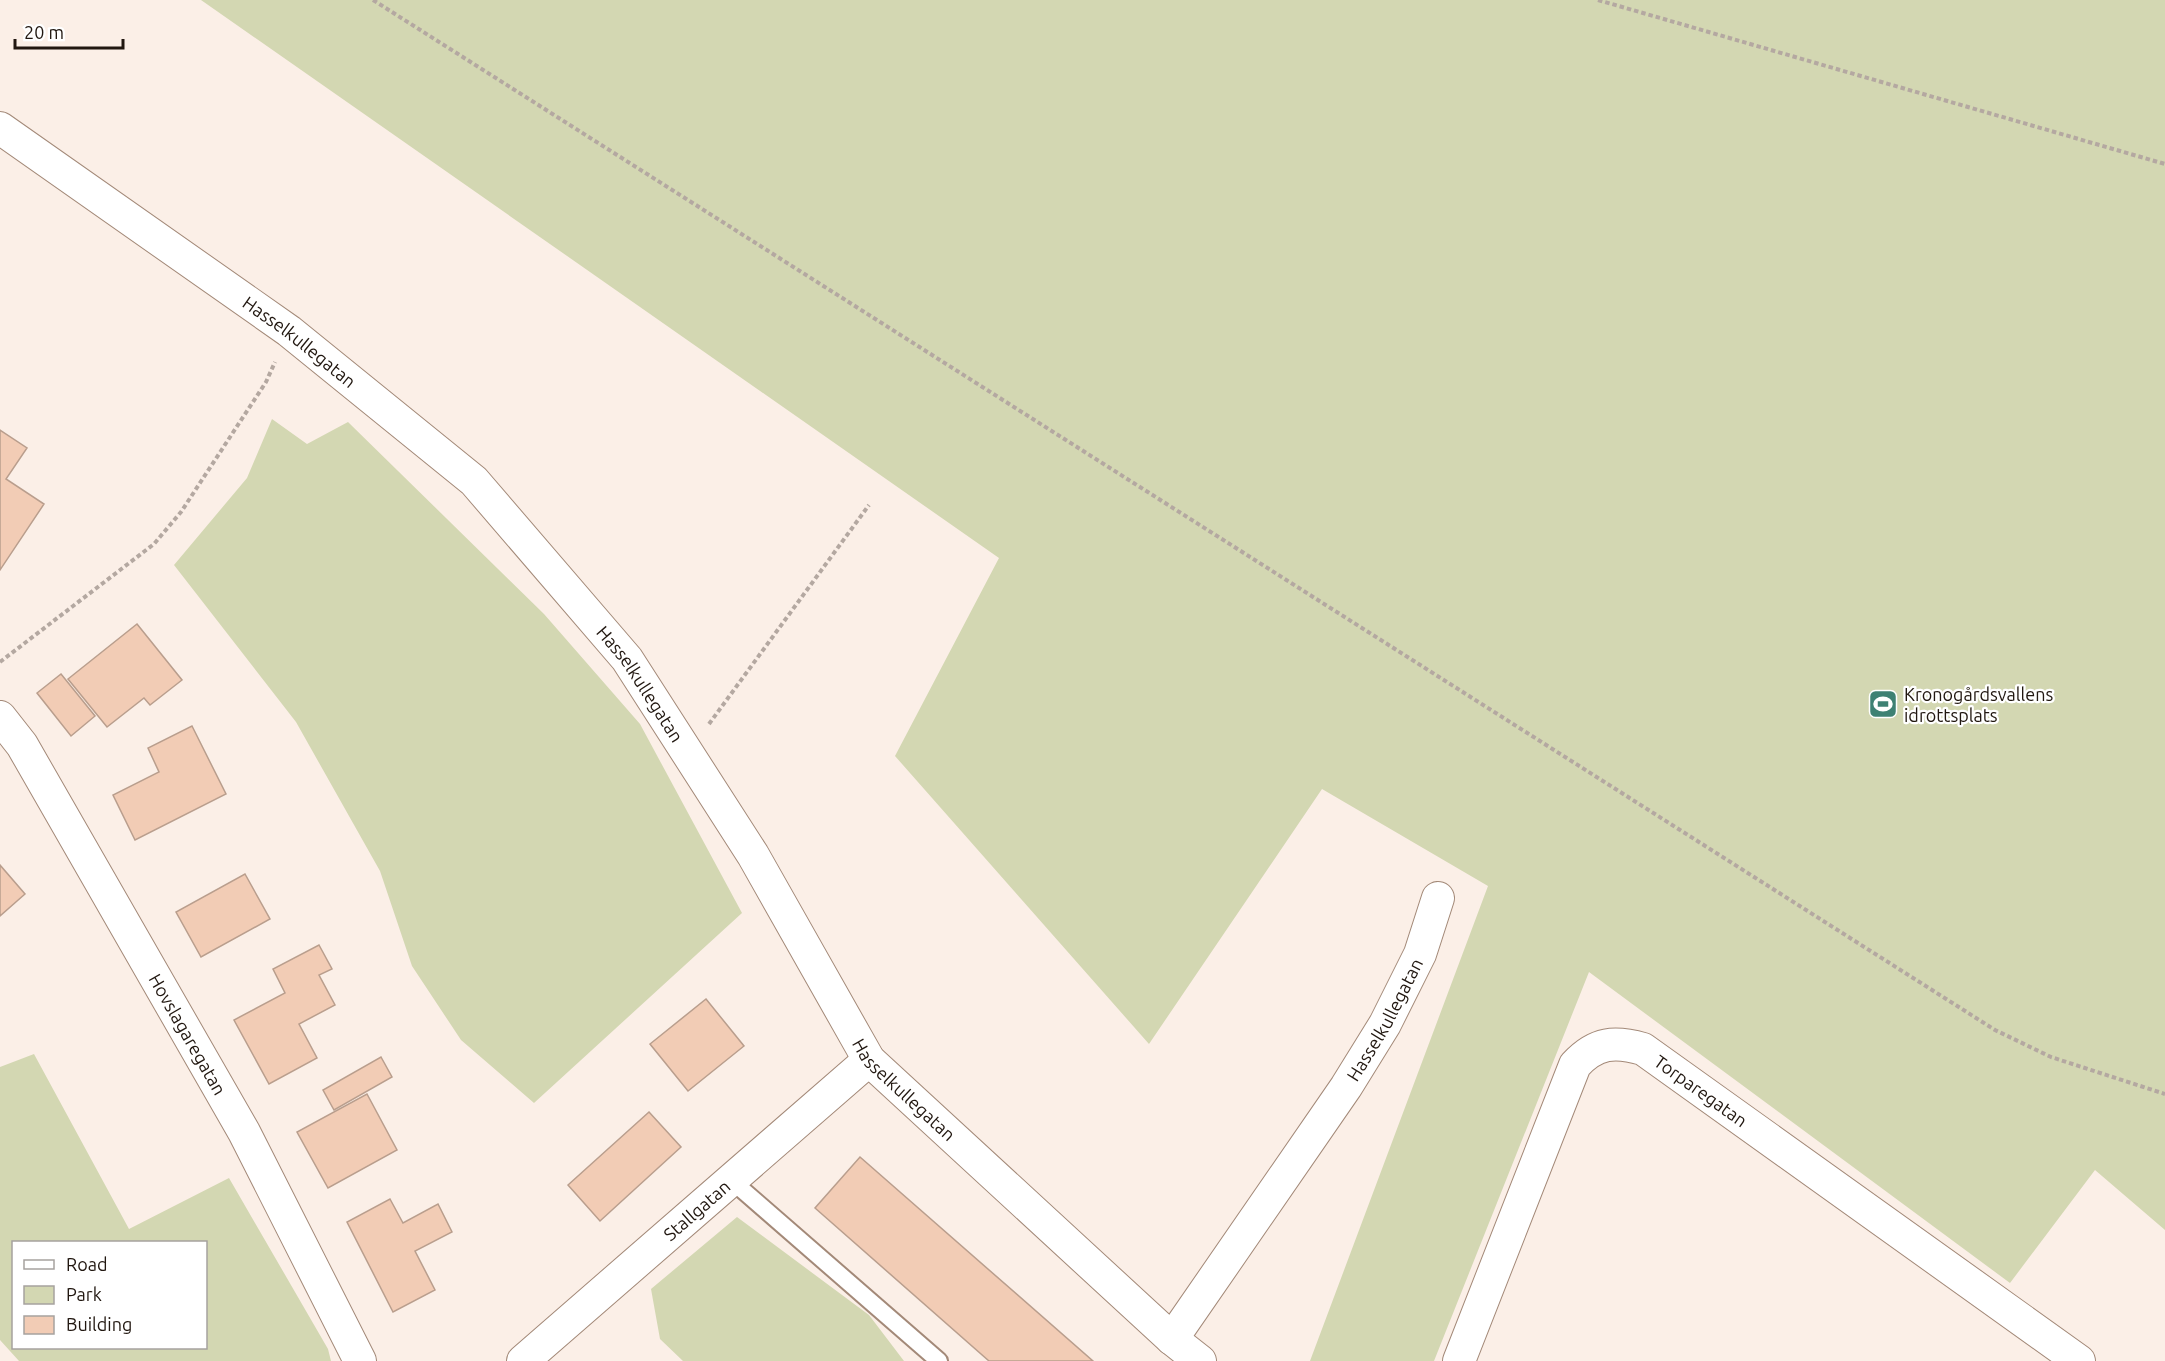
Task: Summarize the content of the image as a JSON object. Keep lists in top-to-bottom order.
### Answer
{
  "streets": {
    "street": [
      "Hasselkullegatan",
      "Hovslagaregatan",
      "Torparegatan",
      "Stallgatan"
    ]
  },
  "crossings": [
    ["Hasselkullegatan", "Stallgatan"]
  ],
  "places": {
    "sports": ["Kronogårdsvallens idrottsplats"]
  },
  "legend": ["Road", "Park", "Building"],
  "scale_bar": "20 m"
}
